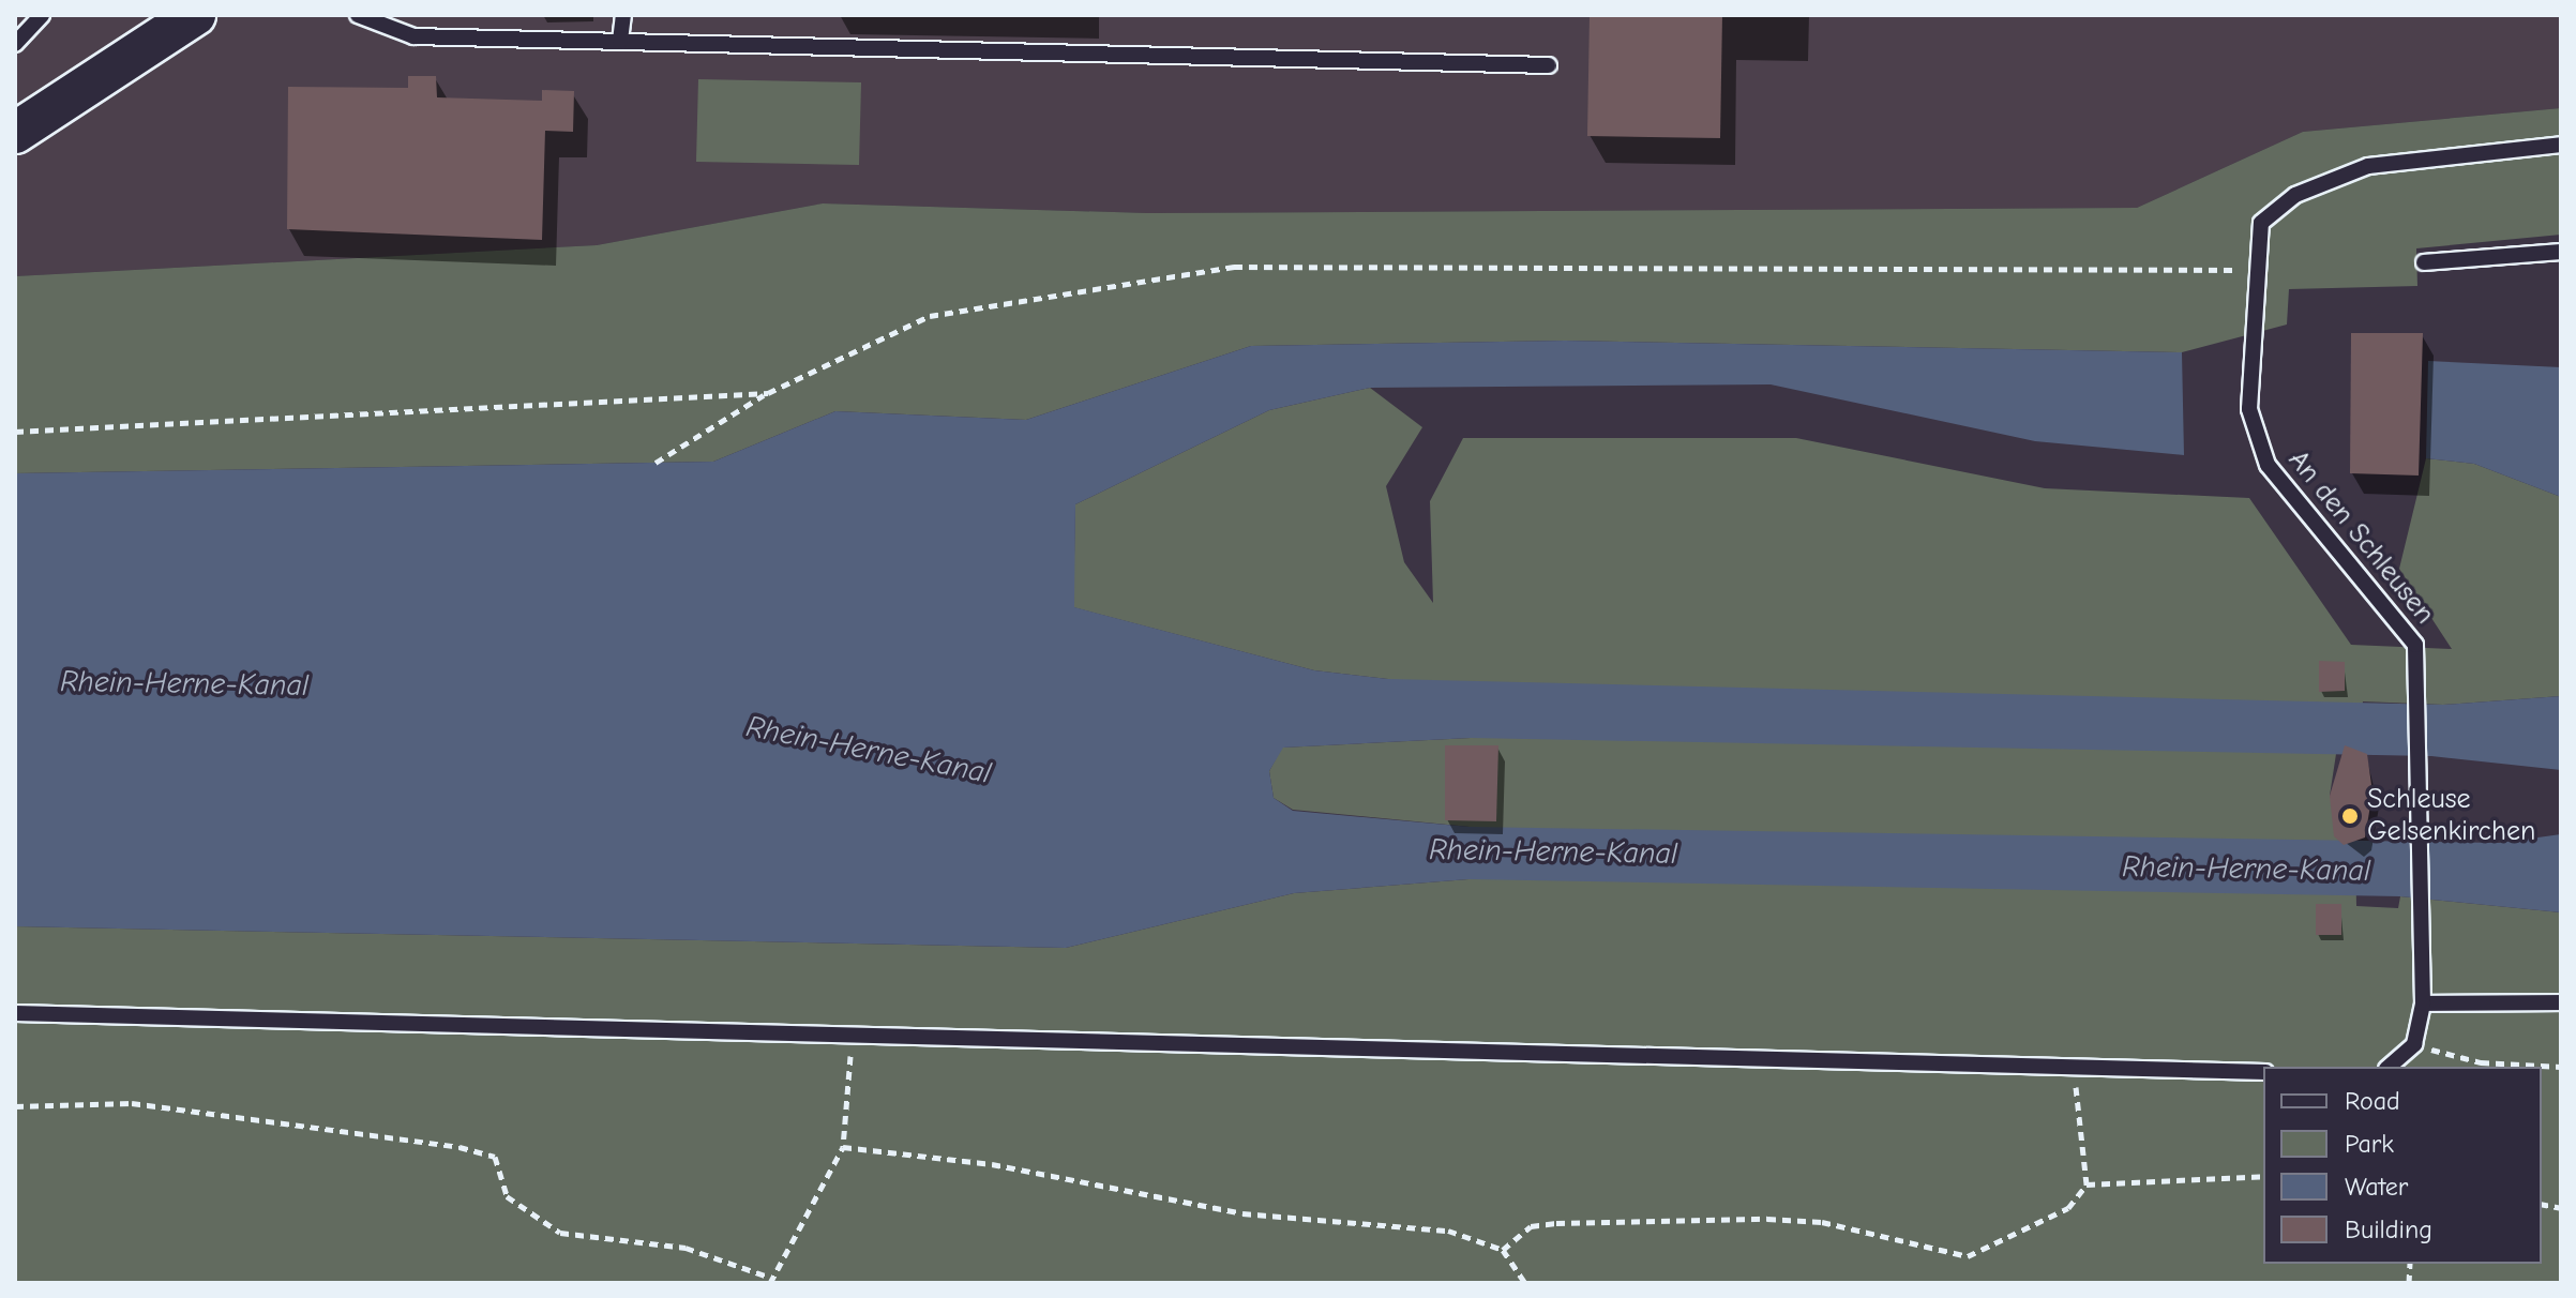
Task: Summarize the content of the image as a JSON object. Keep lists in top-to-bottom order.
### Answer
{
  "streets": {
    "lane": ["An den Schleusen"]
  },
  "water": ["Rhein-Herne-Kanal"],
  "places": ["Schleuse Gelsenkirchen"],
  "legend": [
    "Road",
    "Park",
    "Water",
    "Building"
  ]
}
